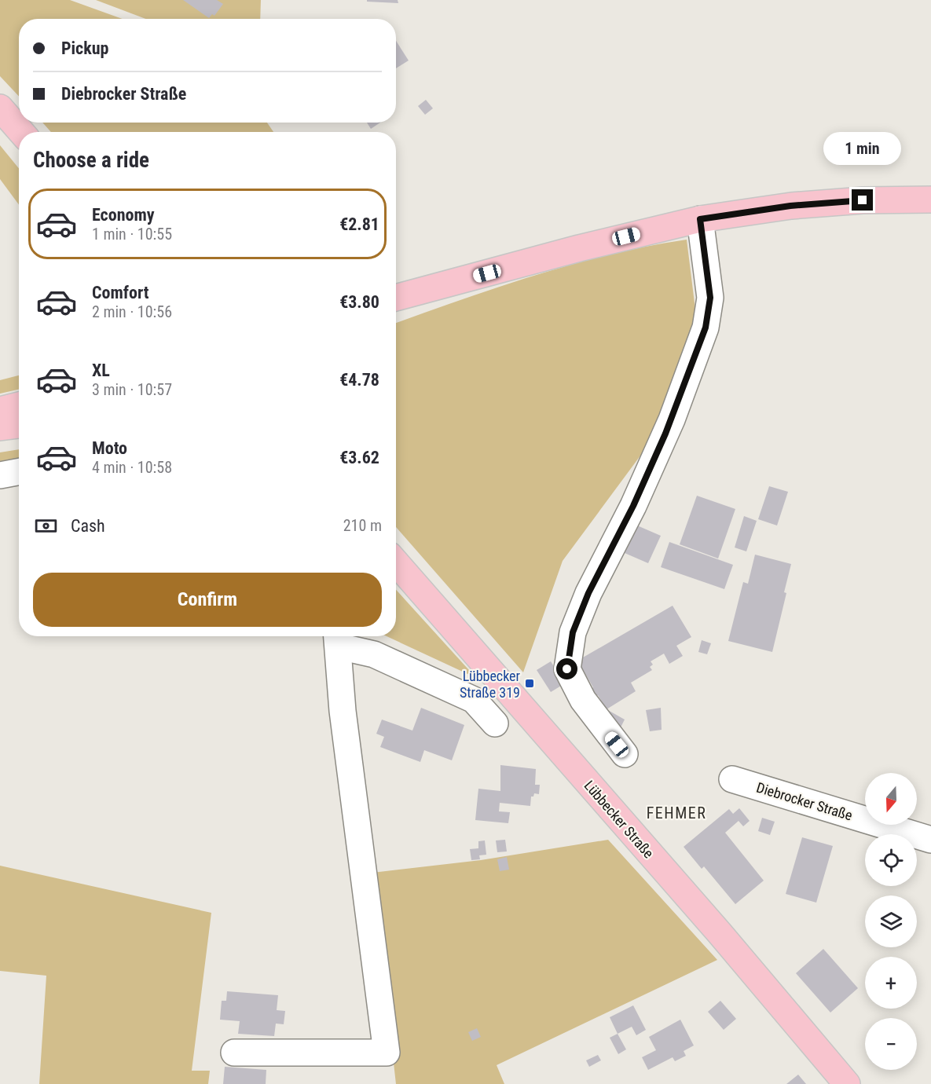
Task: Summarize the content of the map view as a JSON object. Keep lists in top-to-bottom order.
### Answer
{
  "streets": {
    "main road": ["Lübbecker Straße"],
    "street": ["Diebrocker Straße"]
  },
  "districts": ["FEHMER"],
  "places": {
    "transit": ["Lübbecker Straße 319"]
  },
  "north": "bottom",
  "page": {
    "banner": ["Pickup", "Diebrocker Straße"],
    "bubble": "1 min",
    "heading": "Choose a ride",
    "list": [
      {
        "name": "Economy",
        "note": "1 min · 10:55",
        "value": "€2.81"
      },
      {
        "name": "Comfort",
        "note": "2 min · 10:56",
        "value": "€3.80"
      },
      {
        "name": "XL",
        "note": "3 min · 10:57",
        "value": "€4.78"
      },
      {
        "name": "Moto",
        "note": "4 min · 10:58",
        "value": "€3.62"
      }
    ],
    "pay": ["Cash", "210 m"],
    "buttons": "Confirm",
    "map_buttons": ["+", "−"]
  }
}
